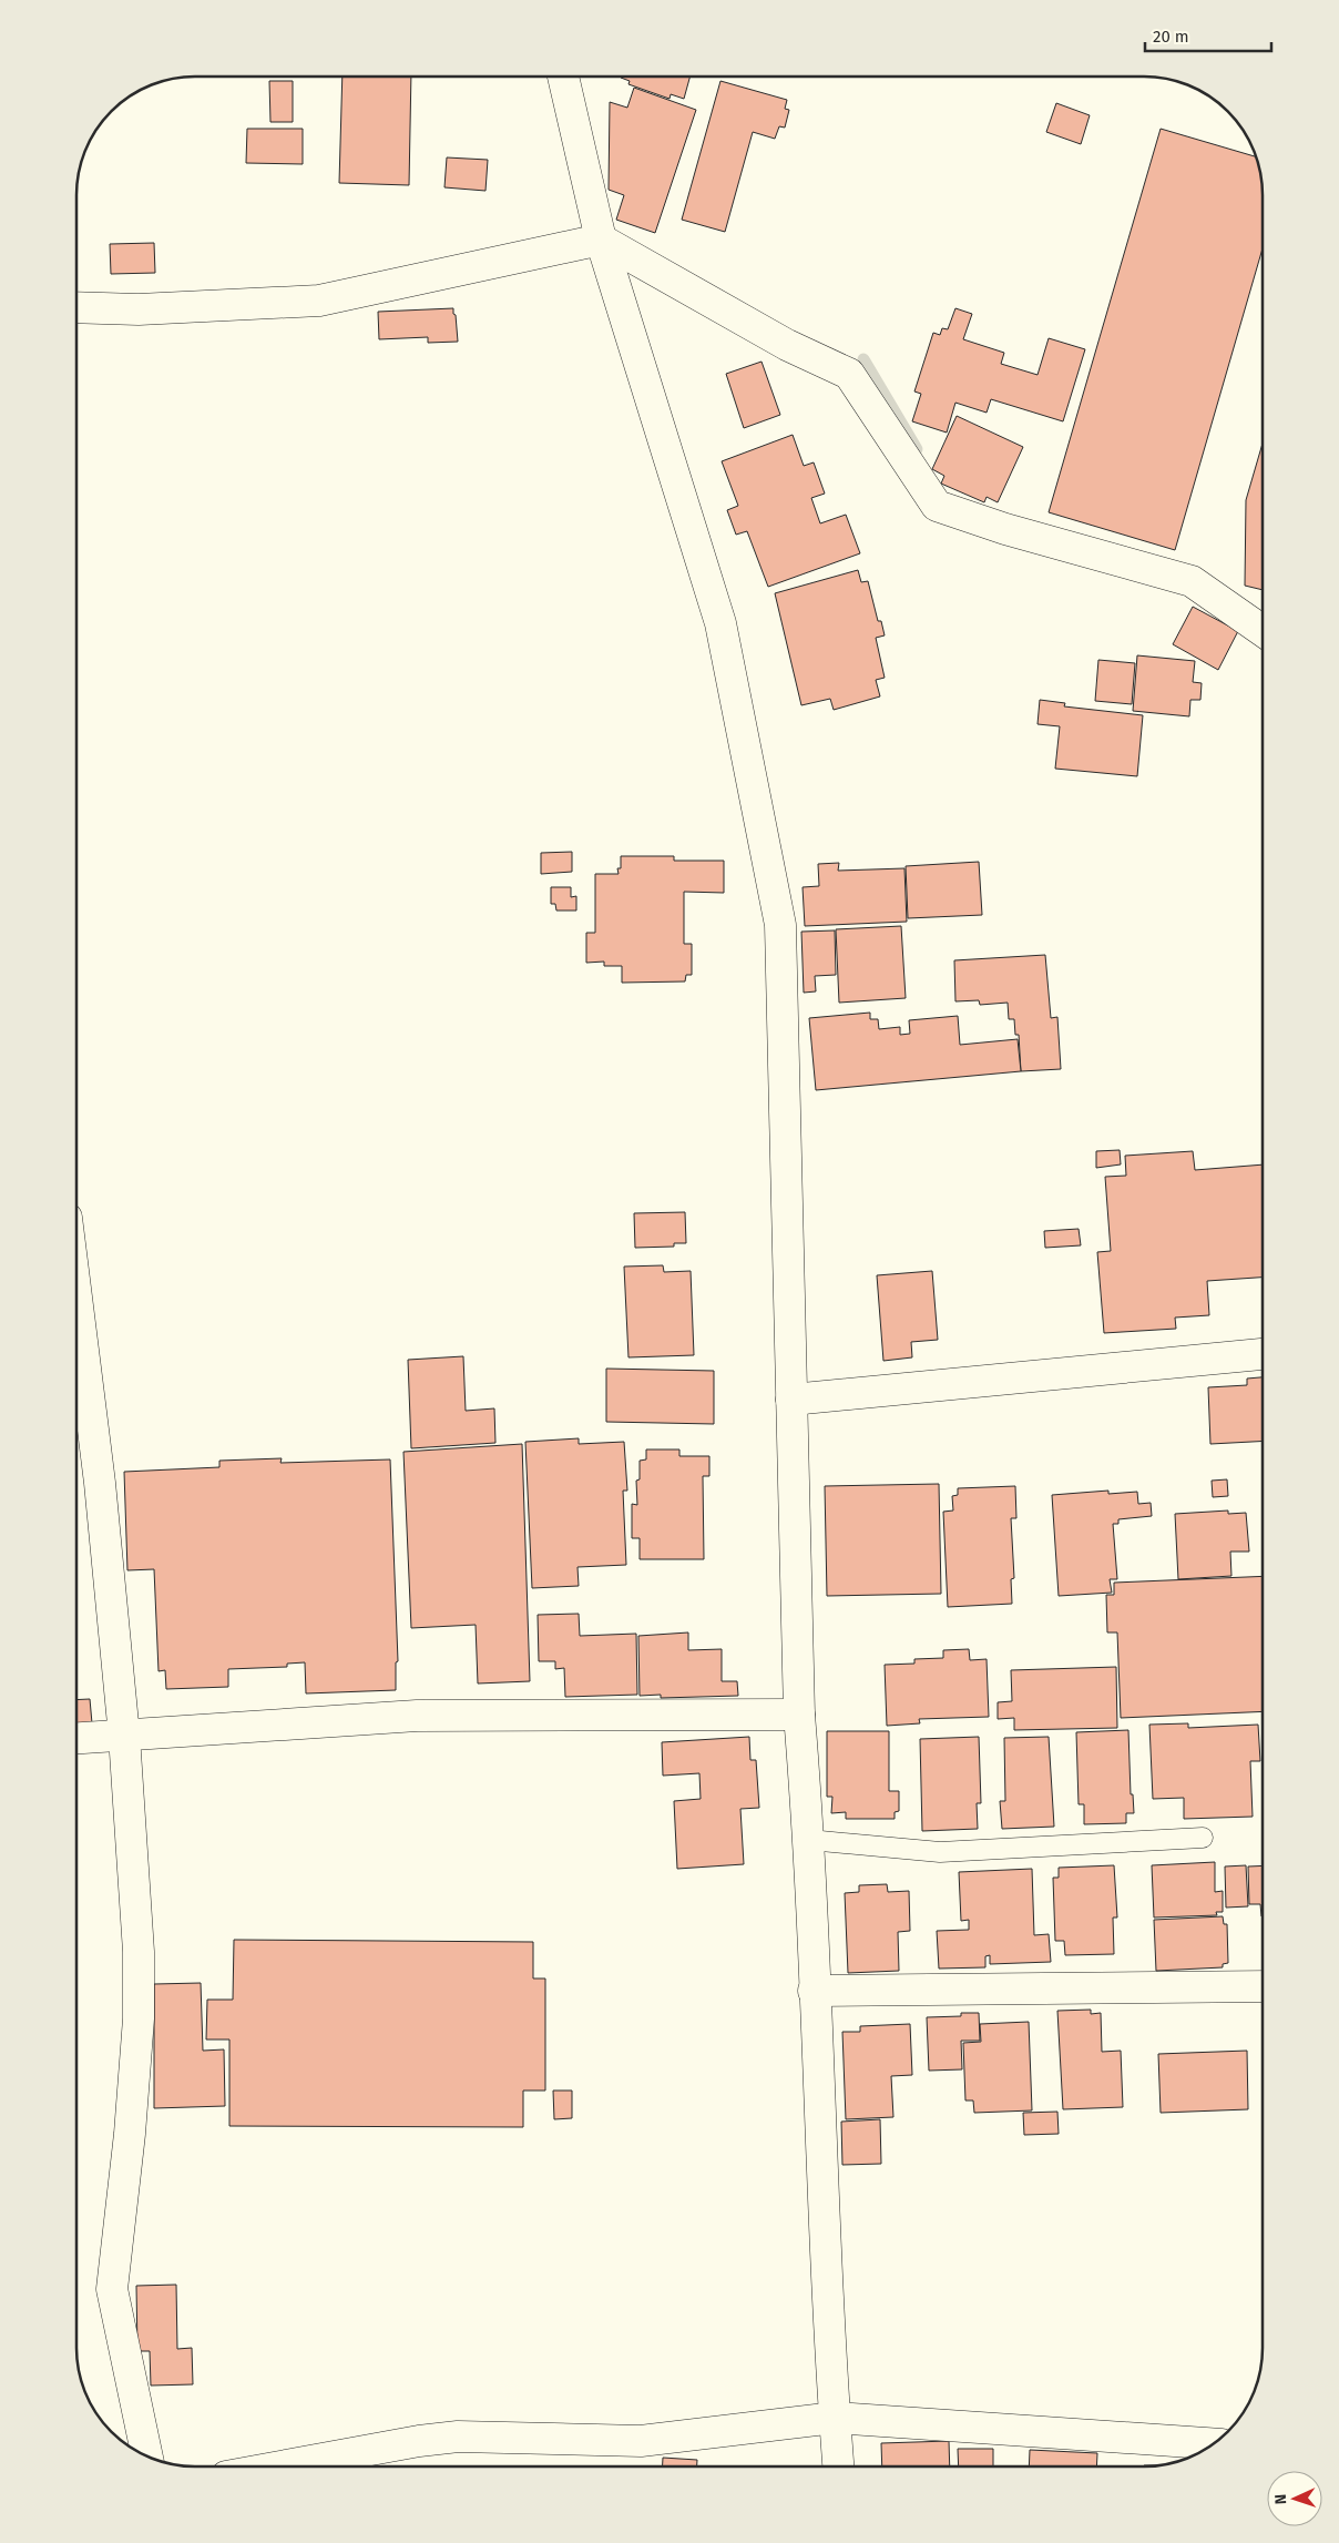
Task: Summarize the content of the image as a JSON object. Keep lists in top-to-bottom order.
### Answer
{
  "scale_bar": "20 m",
  "north": "left"
}
